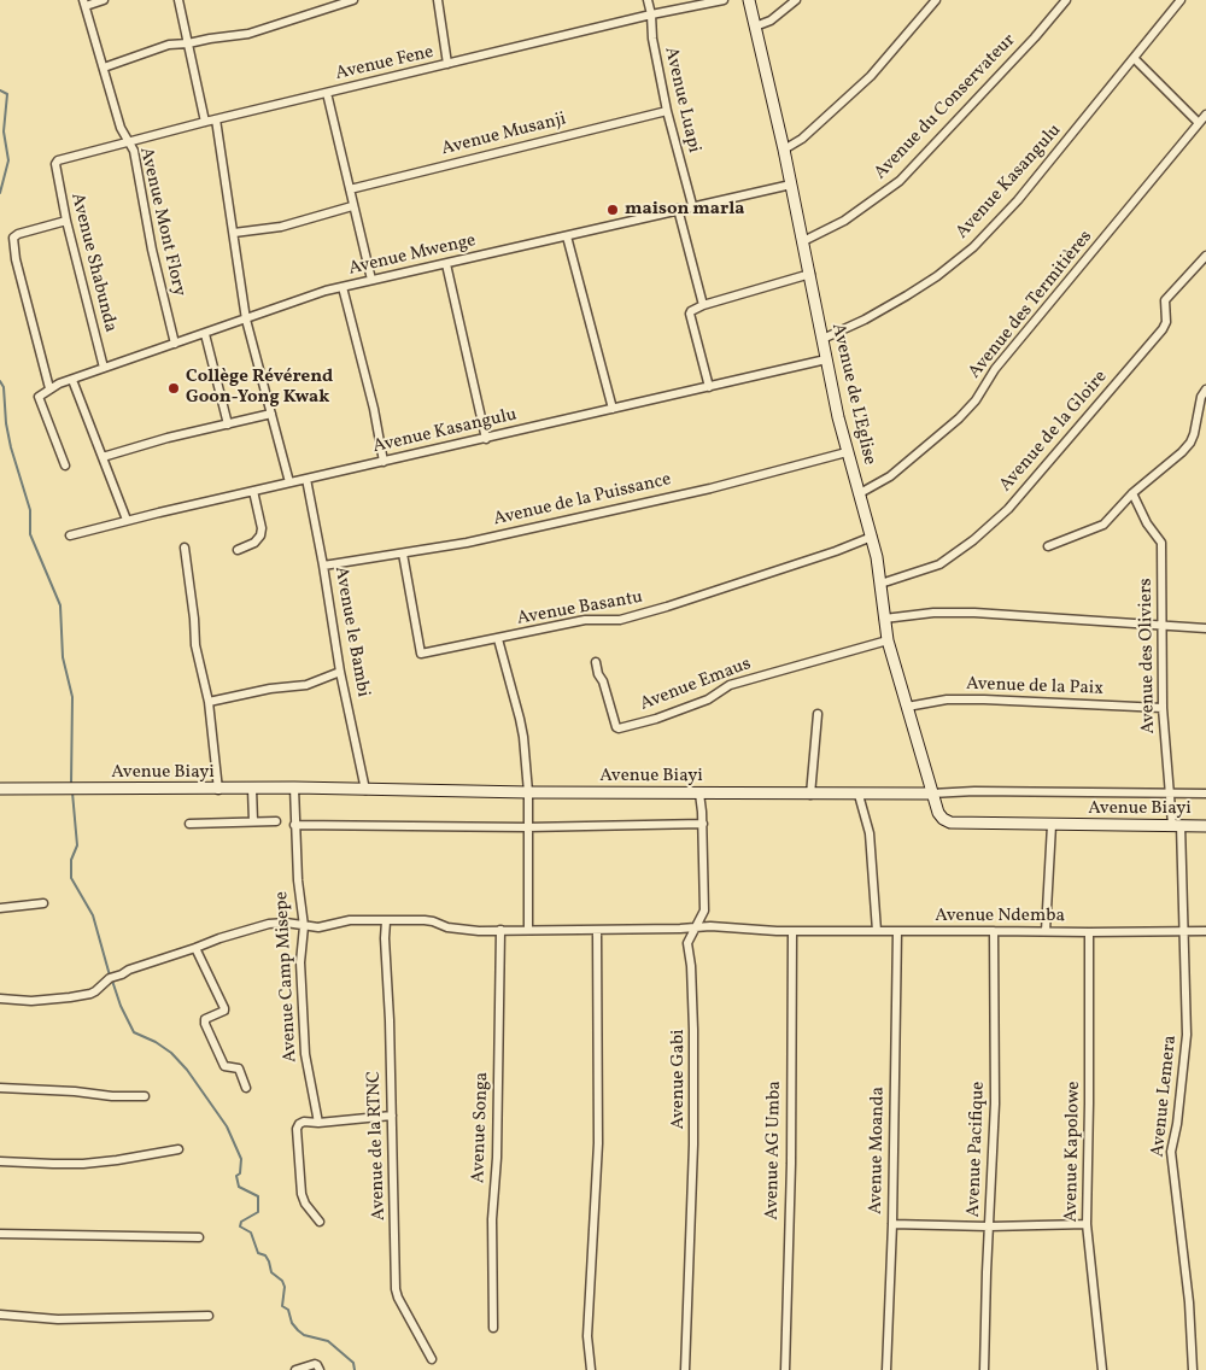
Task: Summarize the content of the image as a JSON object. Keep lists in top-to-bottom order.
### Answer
{
  "streets": {
    "street": [
      "Avenue Fene",
      "Avenue Luapi",
      "Avenue du Conservateur",
      "Avenue Musanji",
      "Avenue Kasangulu",
      "Avenue Mont Flory",
      "Avenue Mwenge",
      "Avenue Shabunda",
      "Avenue des Termitières",
      "Avenue de L'Eglise",
      "Avenue de la Gloire",
      "Avenue de la Puissance",
      "Avenue Basantu",
      "Avenue le Bambi",
      "Avenue des Oliviers",
      "Avenue Emaus",
      "Avenue de la Paix",
      "Avenue Biayi",
      "Avenue Ndemba",
      "Avenue Camp Misepe",
      "Avenue Gabi",
      "Avenue Lemera",
      "Avenue Songa",
      "Avenue de la RTNC",
      "Avenue Pacifique",
      "Avenue AG Umba",
      "Avenue Moanda",
      "Avenue Kapolowe"
    ]
  },
  "crossings": [
    ["Avenue Fene", "Avenue Luapi"],
    ["Avenue Fene", "Avenue Mont Flory"],
    ["Avenue Fene", "Avenue Shabunda"],
    ["Avenue Luapi", "Avenue Musanji"],
    ["Avenue Luapi", "Avenue Mwenge"],
    ["Avenue du Conservateur", "Avenue de L'Eglise"],
    ["Avenue Kasangulu", "Avenue de L'Eglise"],
    ["Avenue Kasangulu", "Avenue le Bambi"],
    ["Avenue Mont Flory", "Avenue Mwenge"],
    ["Avenue Mwenge", "Avenue Shabunda"],
    ["Avenue Mwenge", "Avenue de L'Eglise"],
    ["Avenue des Termitières", "Avenue de L'Eglise"],
    ["Avenue de L'Eglise", "Avenue de la Gloire"],
    ["Avenue de L'Eglise", "Avenue de la Puissance"],
    ["Avenue de L'Eglise", "Avenue Basantu"],
    ["Avenue de L'Eglise", "Avenue Emaus"],
    ["Avenue de L'Eglise", "Avenue de la Paix"],
    ["Avenue de L'Eglise", "Avenue Biayi"],
    ["Avenue de la Puissance", "Avenue Basantu"],
    ["Avenue de la Puissance", "Avenue le Bambi"],
    ["Avenue le Bambi", "Avenue Biayi"],
    ["Avenue des Oliviers", "Avenue de la Paix"],
    ["Avenue des Oliviers", "Avenue Biayi"],
    ["Avenue des Oliviers", "Avenue Lemera"],
    ["Avenue Biayi", "Avenue Camp Misepe"],
    ["Avenue Biayi", "Avenue Gabi"],
    ["Avenue Biayi", "Avenue Lemera"],
    ["Avenue Ndemba", "Avenue Camp Misepe"],
    ["Avenue Ndemba", "Avenue Gabi"],
    ["Avenue Ndemba", "Avenue Lemera"],
    ["Avenue Ndemba", "Avenue Songa"],
    ["Avenue Ndemba", "Avenue de la RTNC"],
    ["Avenue Ndemba", "Avenue Pacifique"],
    ["Avenue Ndemba", "Avenue AG Umba"],
    ["Avenue Ndemba", "Avenue Moanda"],
    ["Avenue Ndemba", "Avenue Kapolowe"]
  ],
  "places": ["maison marla", "Collège Révérend Goon-Yong Kwak"]
}
